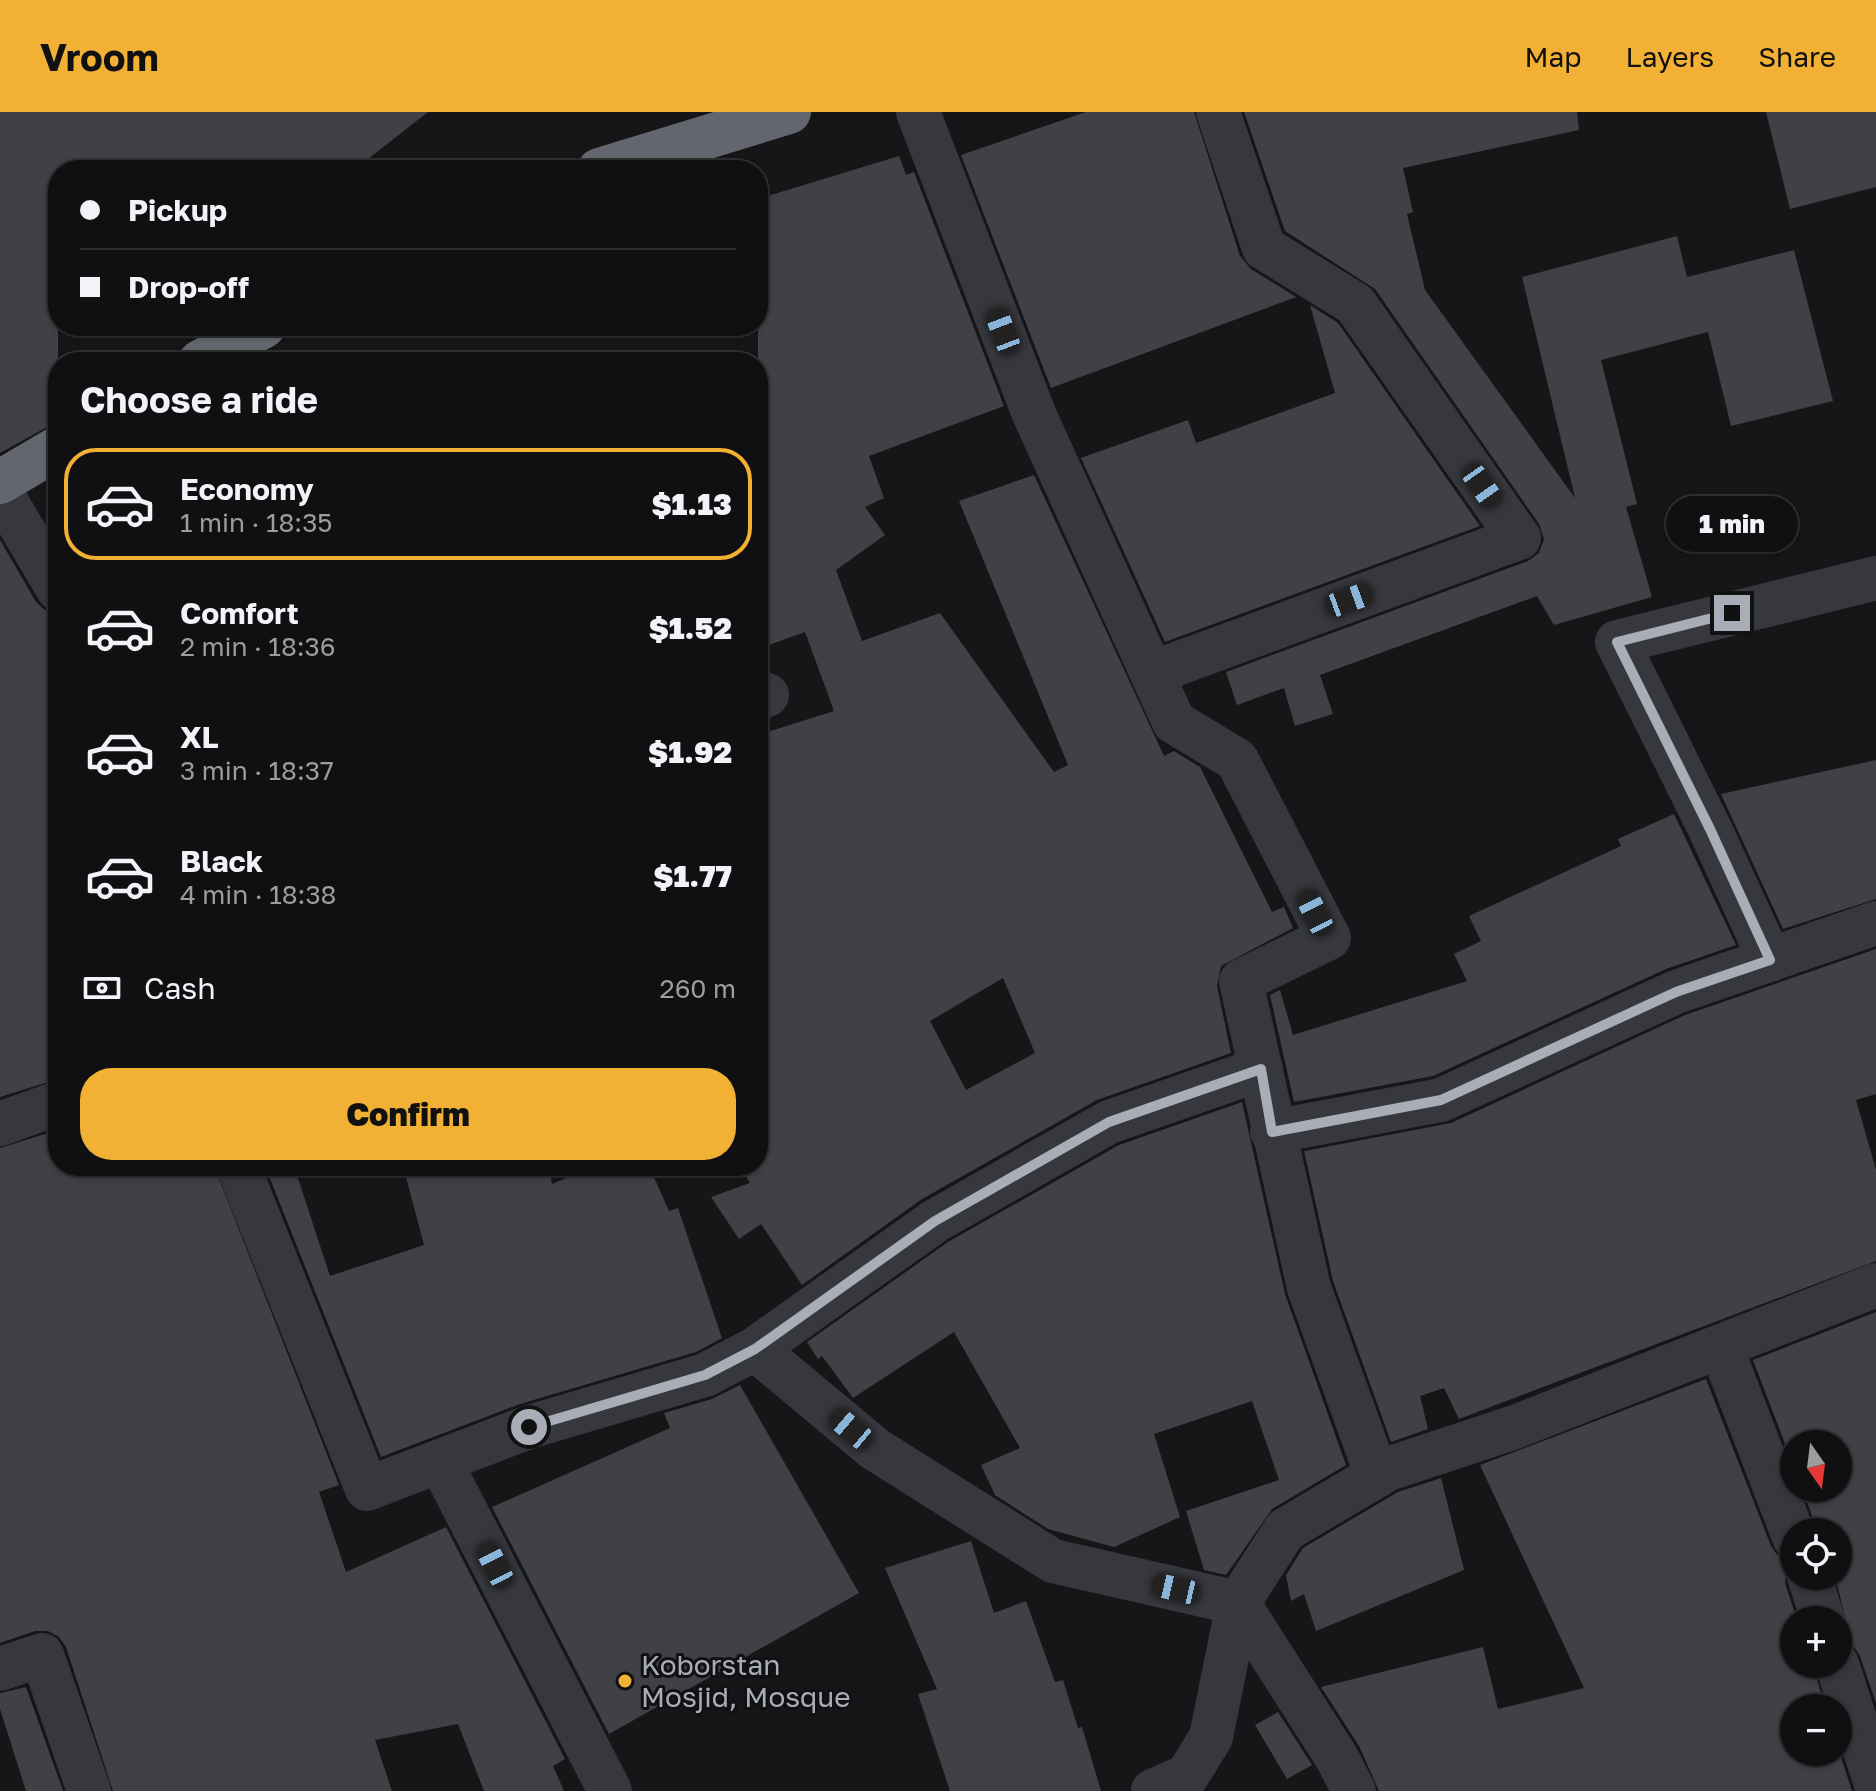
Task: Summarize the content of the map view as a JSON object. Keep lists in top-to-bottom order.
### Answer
{
  "places": ["Koborstan Mosjid, Mosque"],
  "north": "bottom",
  "page": {
    "header": "Vroom",
    "nav": ["Map", "Layers", "Share"],
    "banner": ["Pickup", "Drop-off"],
    "heading": "Choose a ride",
    "list": [
      {
        "name": "Economy",
        "note": "1 min · 18:35",
        "value": "$1.13"
      },
      {
        "name": "Comfort",
        "note": "2 min · 18:36",
        "value": "$1.52"
      },
      {
        "name": "XL",
        "note": "3 min · 18:37",
        "value": "$1.92"
      },
      {
        "name": "Black",
        "note": "4 min · 18:38",
        "value": "$1.77"
      }
    ],
    "bubble": "1 min",
    "pay": ["Cash", "260 m"],
    "buttons": "Confirm",
    "map_buttons": ["+", "−"]
  }
}
